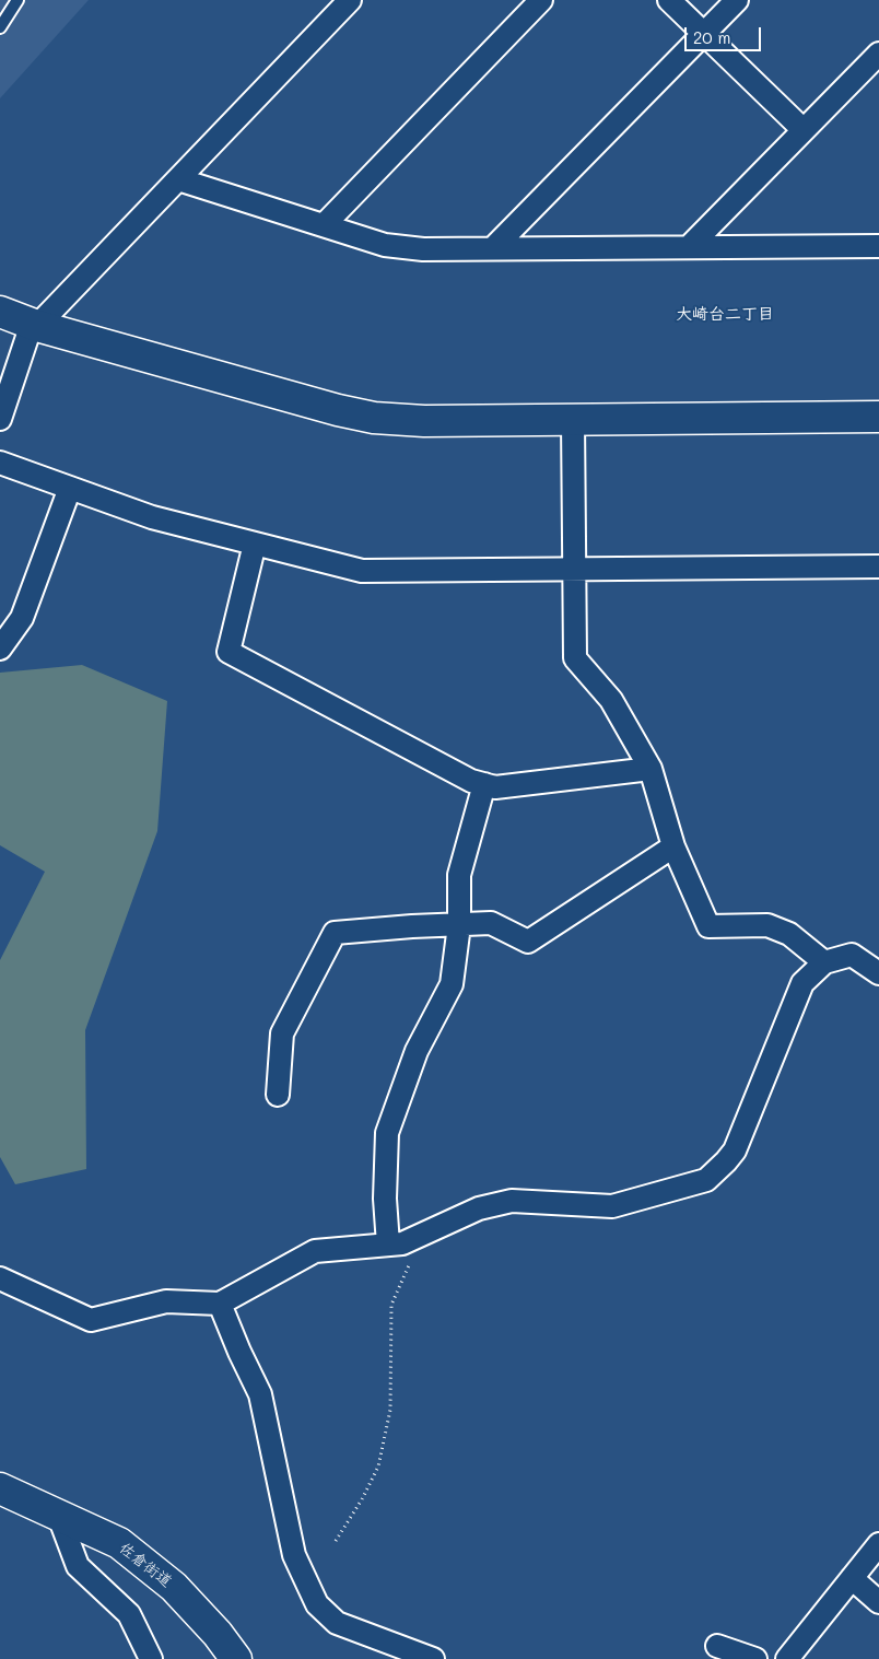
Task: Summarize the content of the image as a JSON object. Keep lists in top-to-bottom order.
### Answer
{
  "streets": {
    "street": ["佐倉街道"]
  },
  "districts": ["大崎台二丁目"],
  "scale_bar": "20 m"
}
